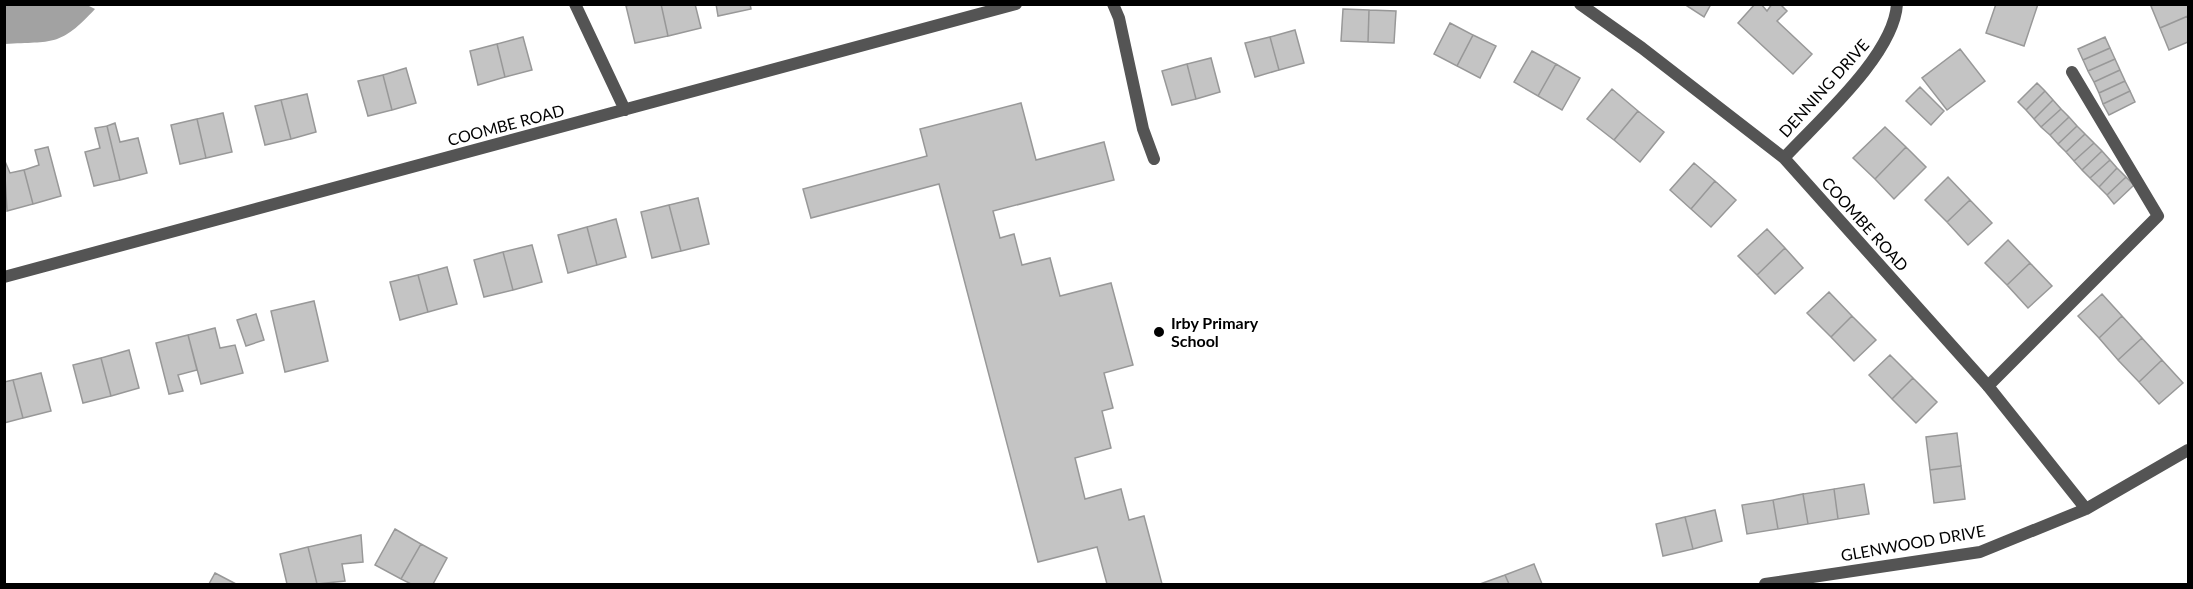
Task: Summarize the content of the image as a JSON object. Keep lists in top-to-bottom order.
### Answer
{
  "streets": {
    "street": ["DENNING DRIVE", "COOMBE ROAD", "GLENWOOD DRIVE"]
  },
  "crossings": [
    ["DENNING DRIVE", "COOMBE ROAD"],
    ["COOMBE ROAD", "GLENWOOD DRIVE"]
  ],
  "places": ["Irby Primary School"]
}
